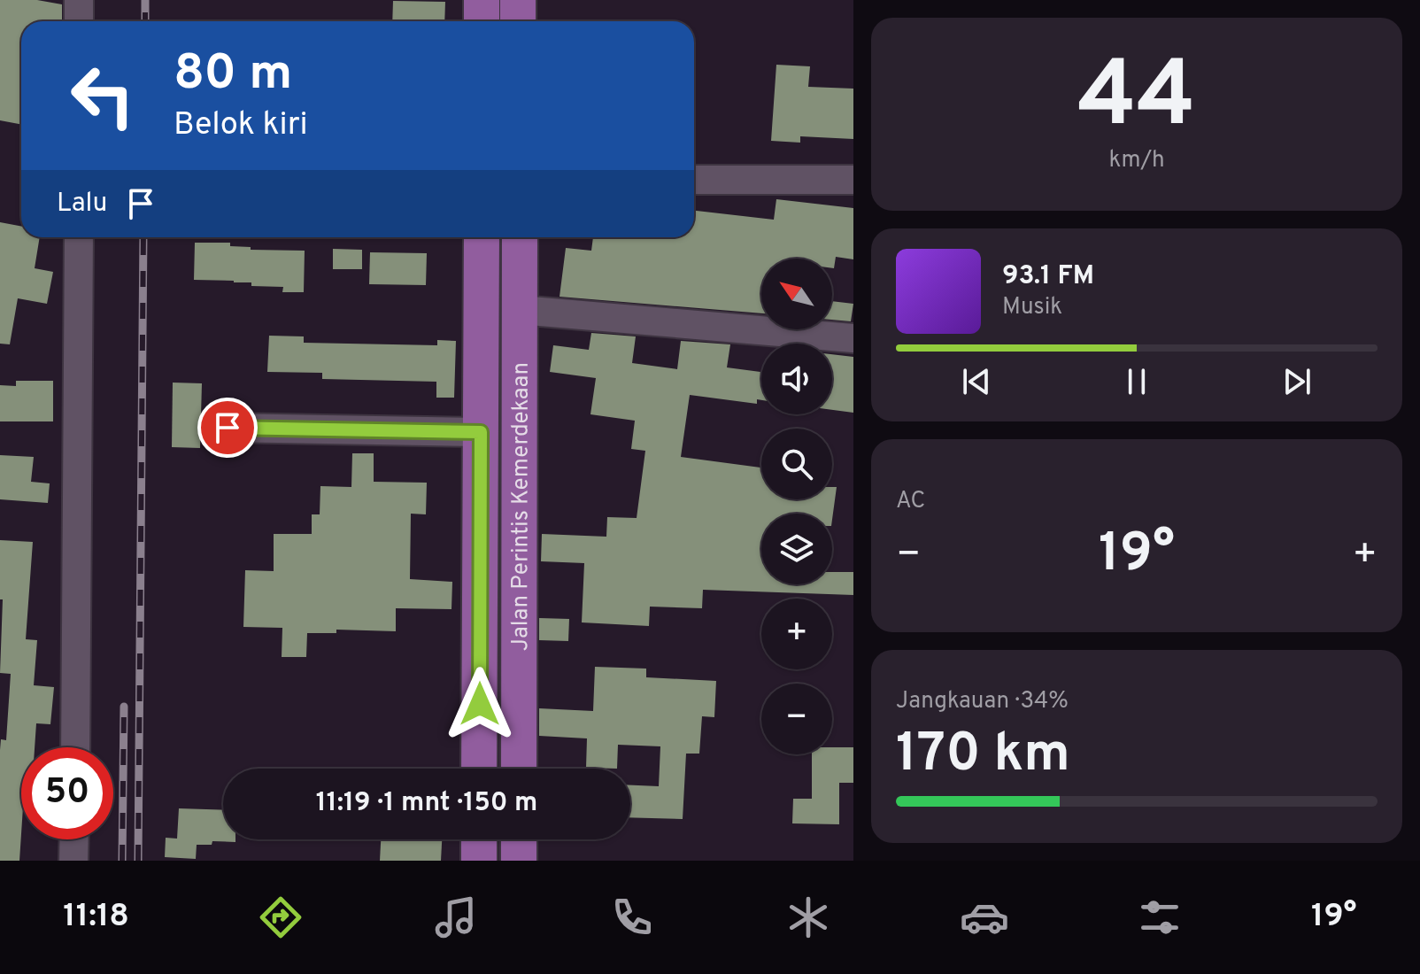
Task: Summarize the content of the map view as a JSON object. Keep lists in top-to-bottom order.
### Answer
{
  "streets": {
    "main road": ["Jalan Perintis Kemerdekaan"]
  },
  "north": "top left",
  "page": {
    "tile": [
      ["44", "km/h"],
      "AC",
      ["Jangkauan · 34%", "170 km"]
    ],
    "turn": ["80 m", "Belok kiri"],
    "then": "Lalu",
    "song": ["93.1 FM", "Musik"],
    "map_buttons": ["+", "−"],
    "heat": ["−", "19°", "+"],
    "limit": "50",
    "trip": "11:19 · 1 mnt · 150 m",
    "tabs": ["11:18", "19°"]
  }
}
